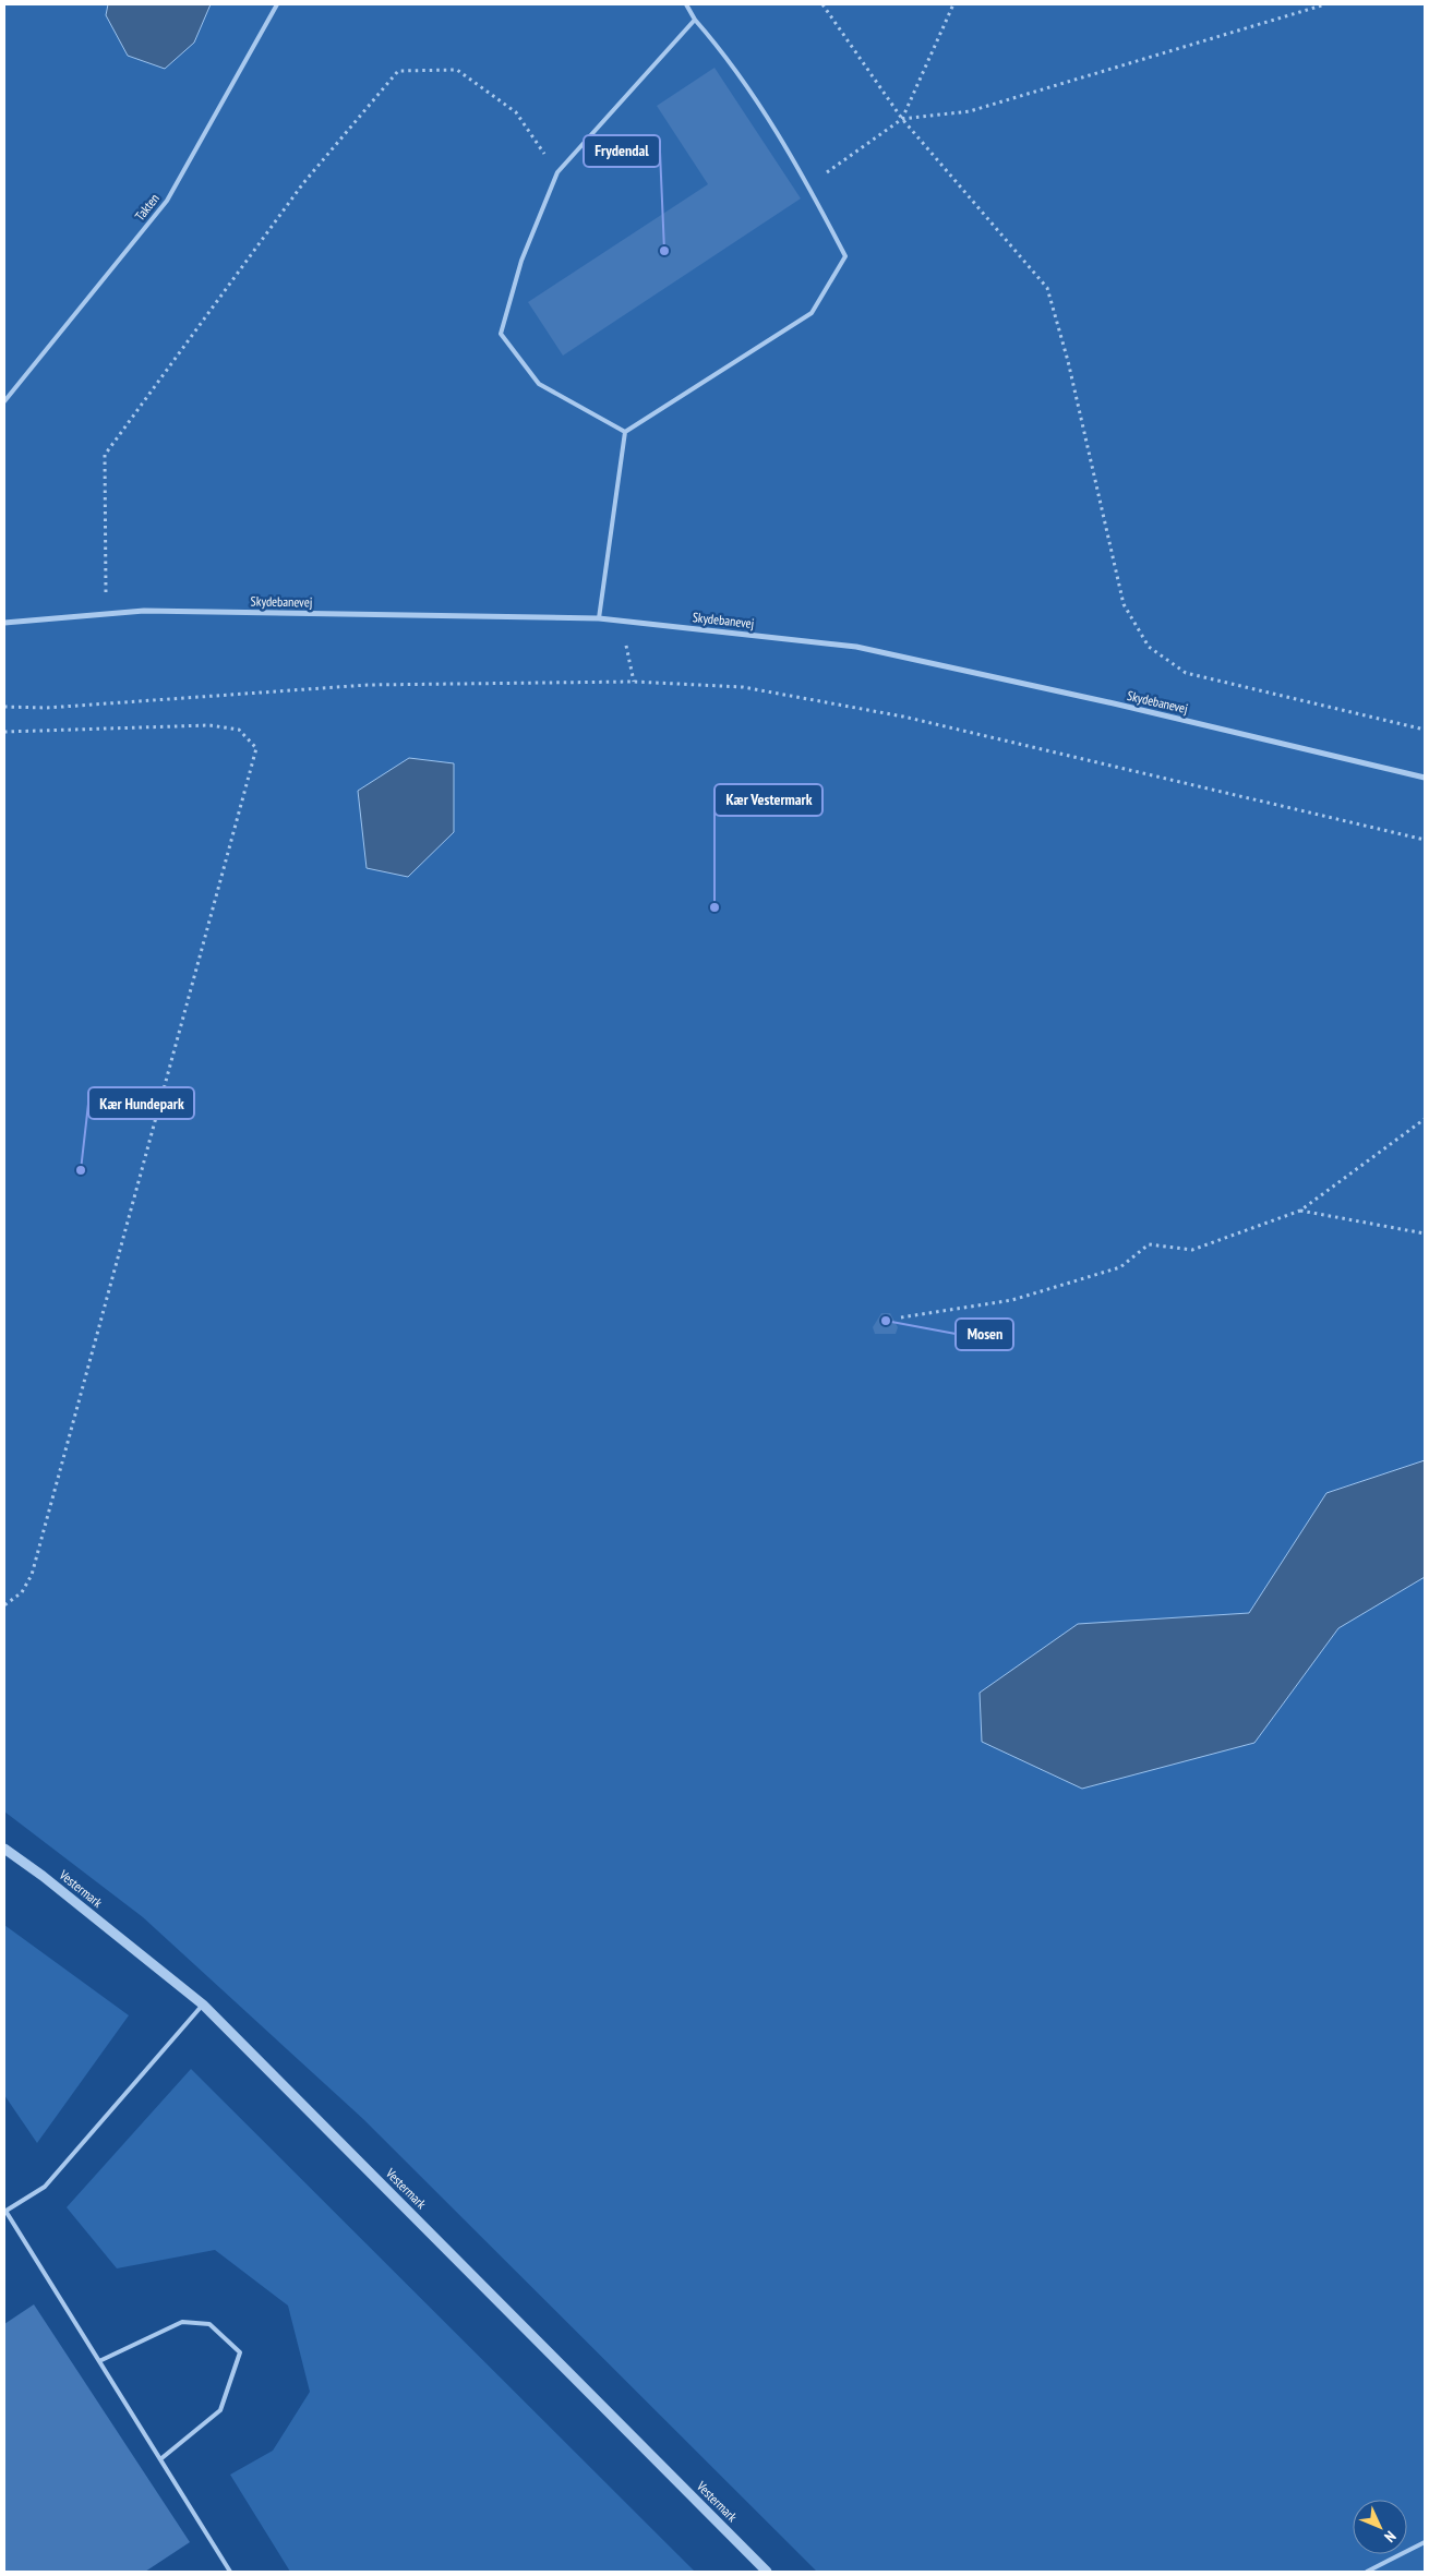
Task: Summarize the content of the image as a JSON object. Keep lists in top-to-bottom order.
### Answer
{
  "streets": {
    "street": ["Skydebanevej", "Vestermark"],
    "lane": ["Takten"]
  },
  "places": [
    "Frydendal",
    "Kær Vestermark",
    "Kær Hundepark",
    "Mosen"
  ],
  "north": "bottom right"
}
